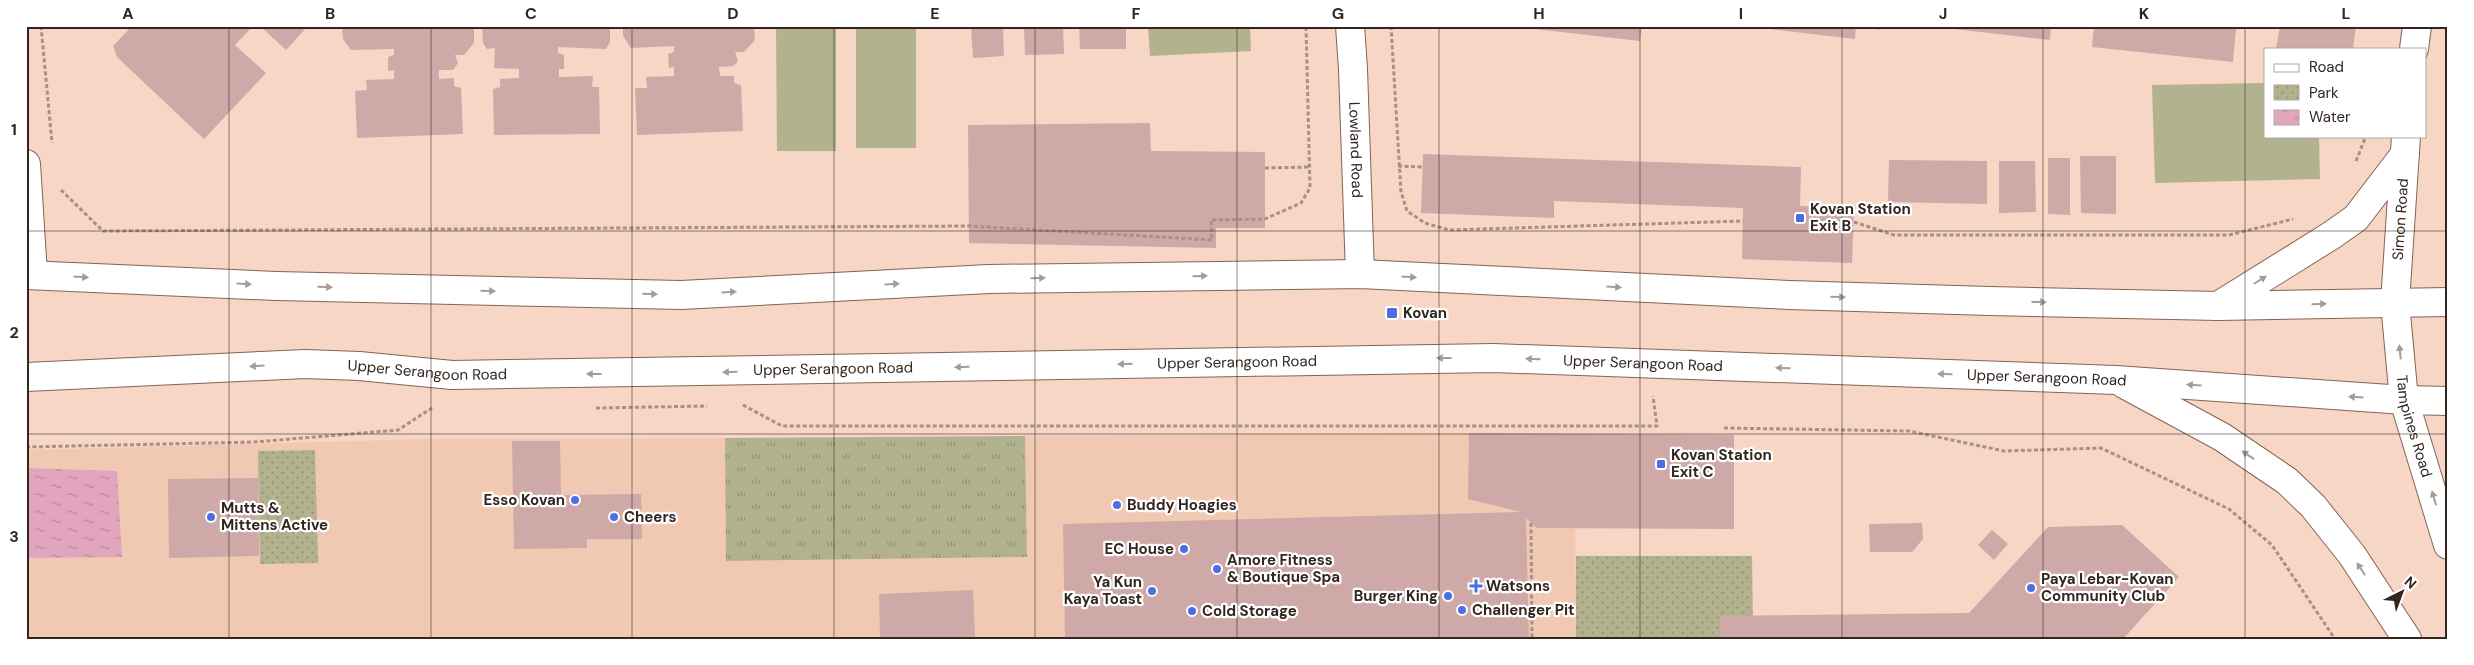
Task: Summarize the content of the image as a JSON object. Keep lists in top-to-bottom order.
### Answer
{
  "streets": {
    "main road": [
      "Lowland Road",
      "Simon Road",
      "Upper Serangoon Road",
      "Tampines Road"
    ]
  },
  "crossings": [
    ["Simon Road", "Tampines Road"],
    ["Upper Serangoon Road", "Tampines Road"]
  ],
  "one_way": ["Tampines Road"],
  "places": {
    "transit": ["Kovan Station Exit B", "Kovan", "Kovan Station Exit C"],
    "other": [
      "Esso Kovan",
      "Buddy Hoagies",
      "Mutts & Mittens Active",
      "Cheers",
      "EC House",
      "Amore Fitness & Boutique Spa",
      "Paya Lebar-Kovan Community Club",
      "Ya Kun Kaya Toast",
      "Burger King",
      "Challenger Pit",
      "Cold Storage"
    ],
    "health": ["Watsons"]
  },
  "legend": ["Road", "Park", "Water"],
  "north": "top right",
  "grid": {
    "columns": [
      "A",
      "B",
      "C",
      "D",
      "E",
      "F",
      "G",
      "H",
      "I",
      "J",
      "K",
      "L"
    ],
    "rows": ["1", "2", "3"]
  }
}
